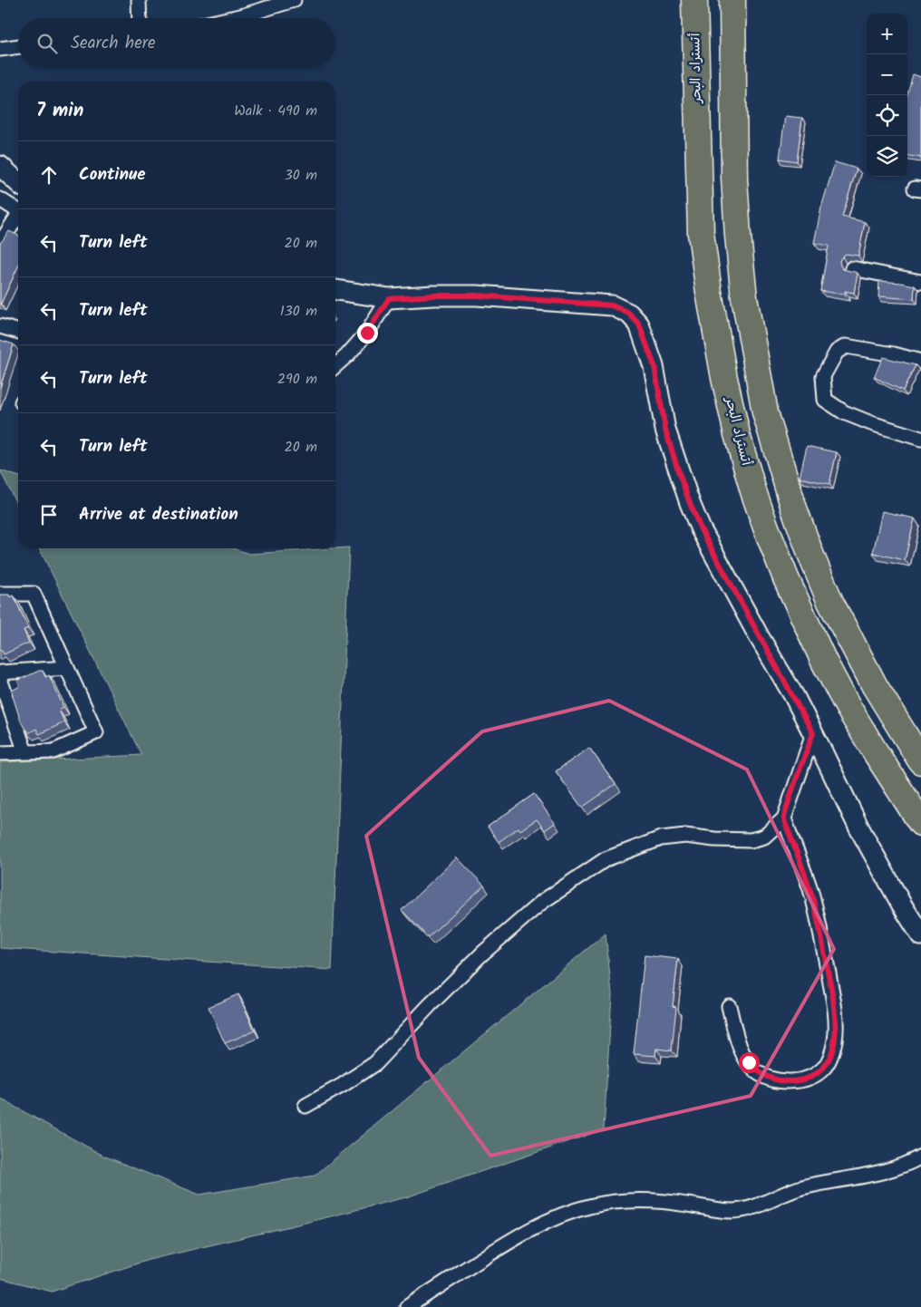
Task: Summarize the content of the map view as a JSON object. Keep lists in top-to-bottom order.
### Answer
{
  "streets": {
    "highway": ["أتستراد البحر"]
  },
  "page": {
    "map_buttons": ["+", "−"],
    "search": "Search here",
    "heading": ["7 min", "Walk · 490 m"],
    "list": [
      ["Continue", "30 m"],
      ["Turn left", "20 m"],
      ["Turn left", "130 m"],
      ["Turn left", "290 m"],
      ["Turn left", "20 m"],
      "Arrive at destination"
    ]
  }
}
